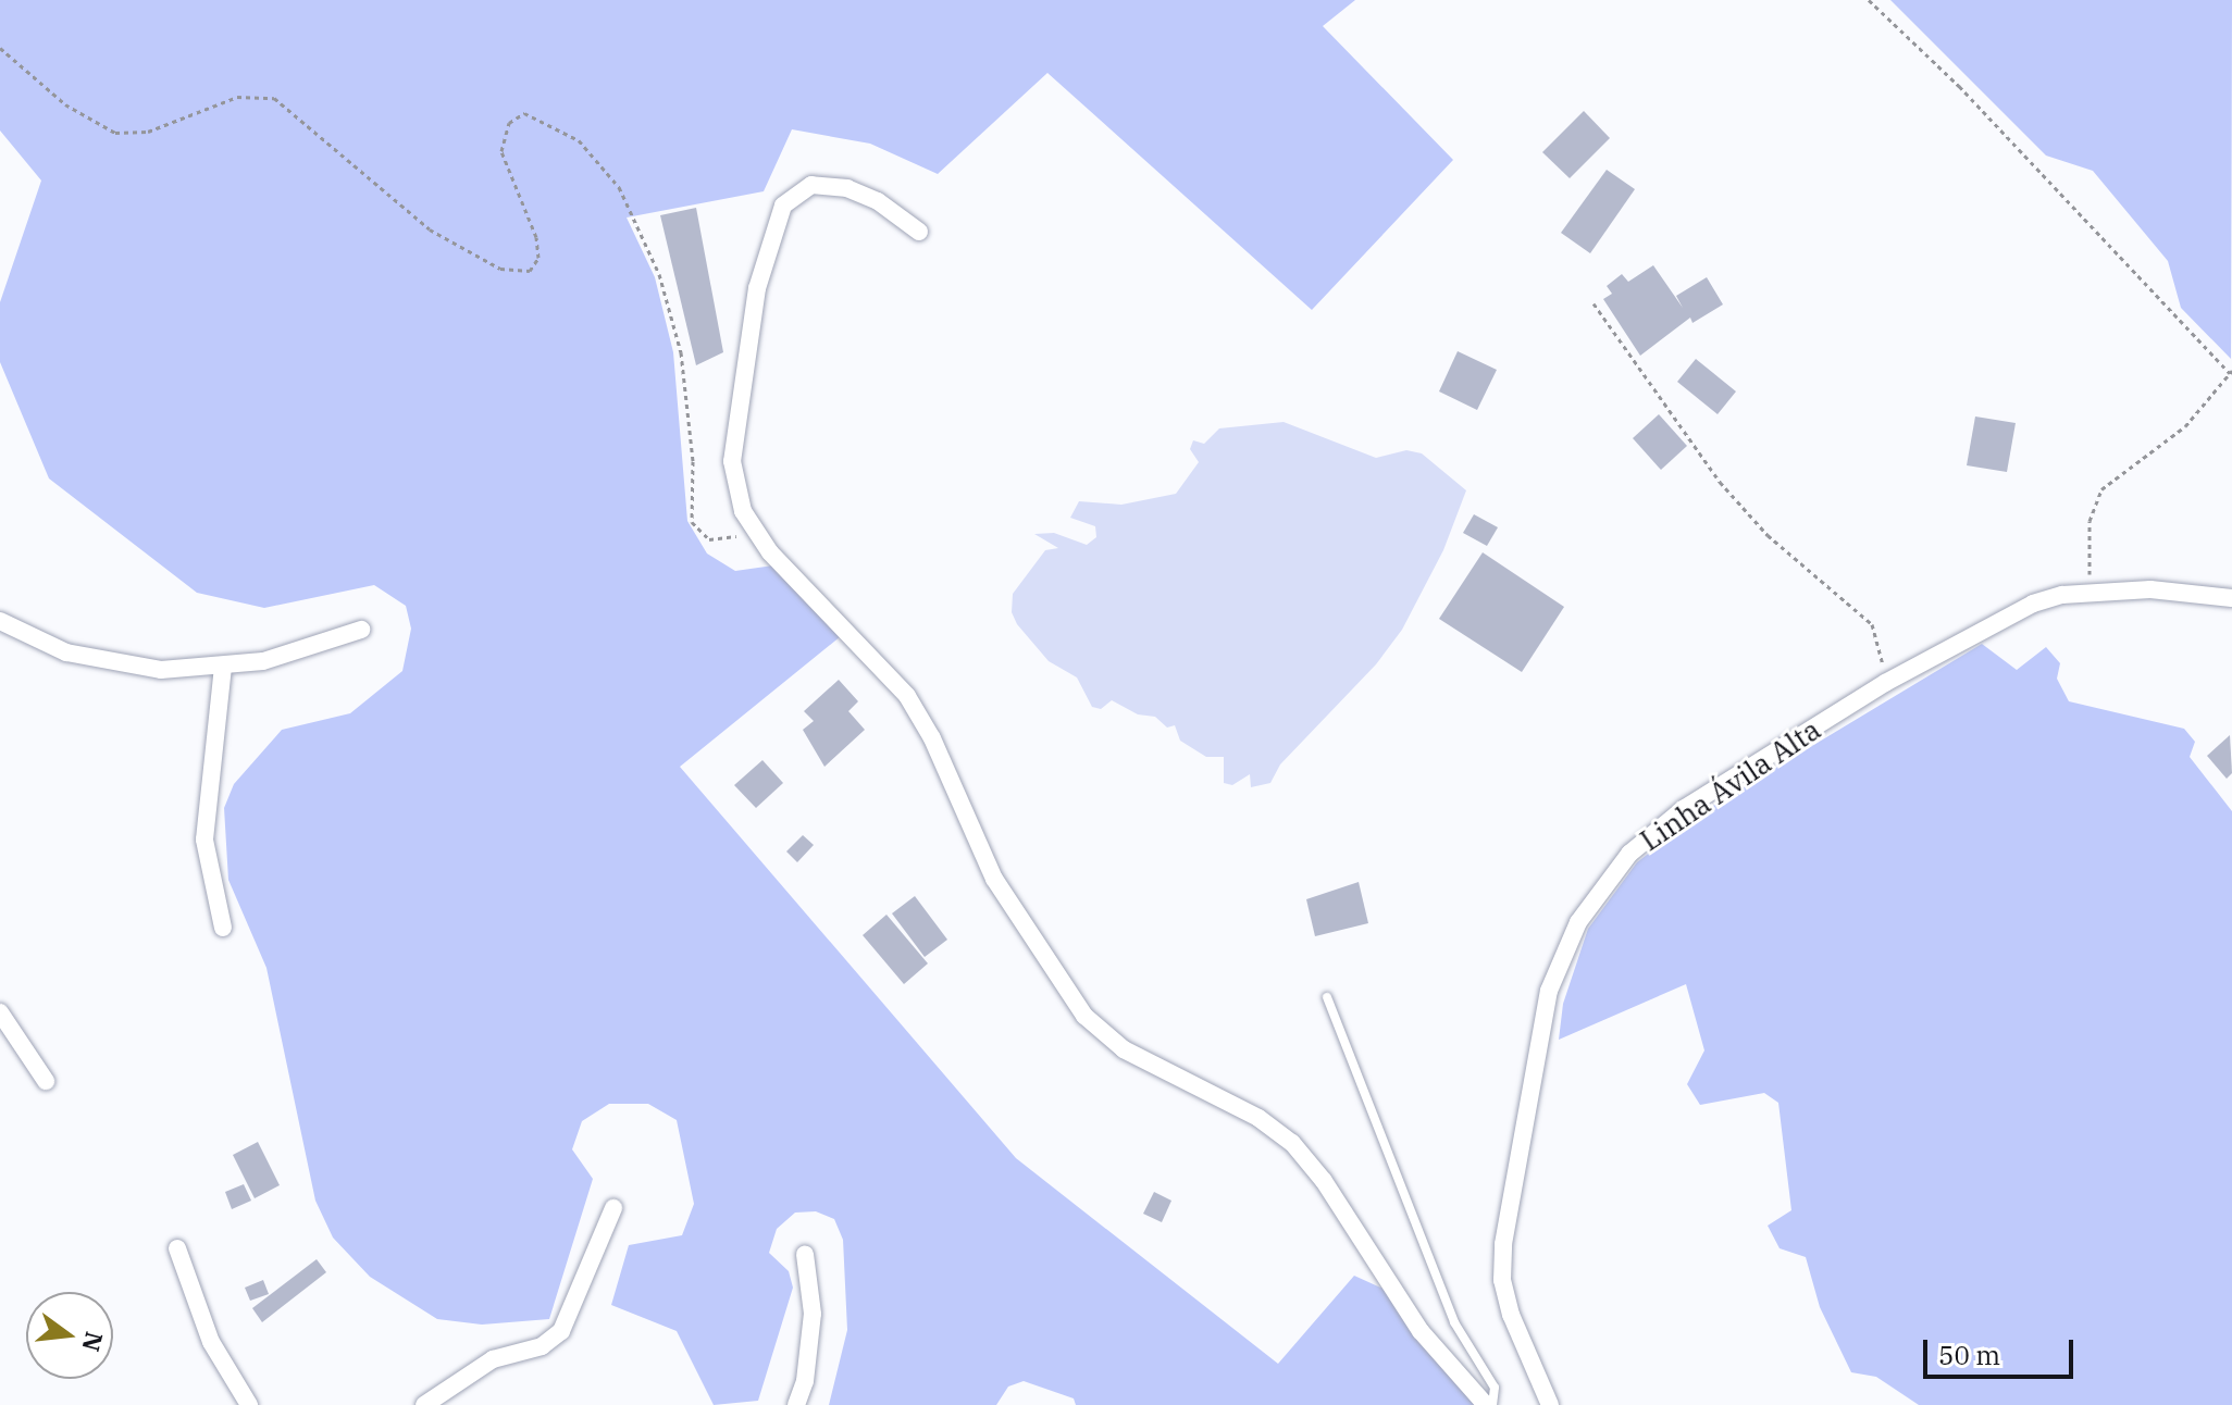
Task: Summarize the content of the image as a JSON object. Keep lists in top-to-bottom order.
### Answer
{
  "streets": {
    "street": ["Linha Ávila Alta"]
  },
  "scale_bar": "50 m",
  "north": "right"
}
